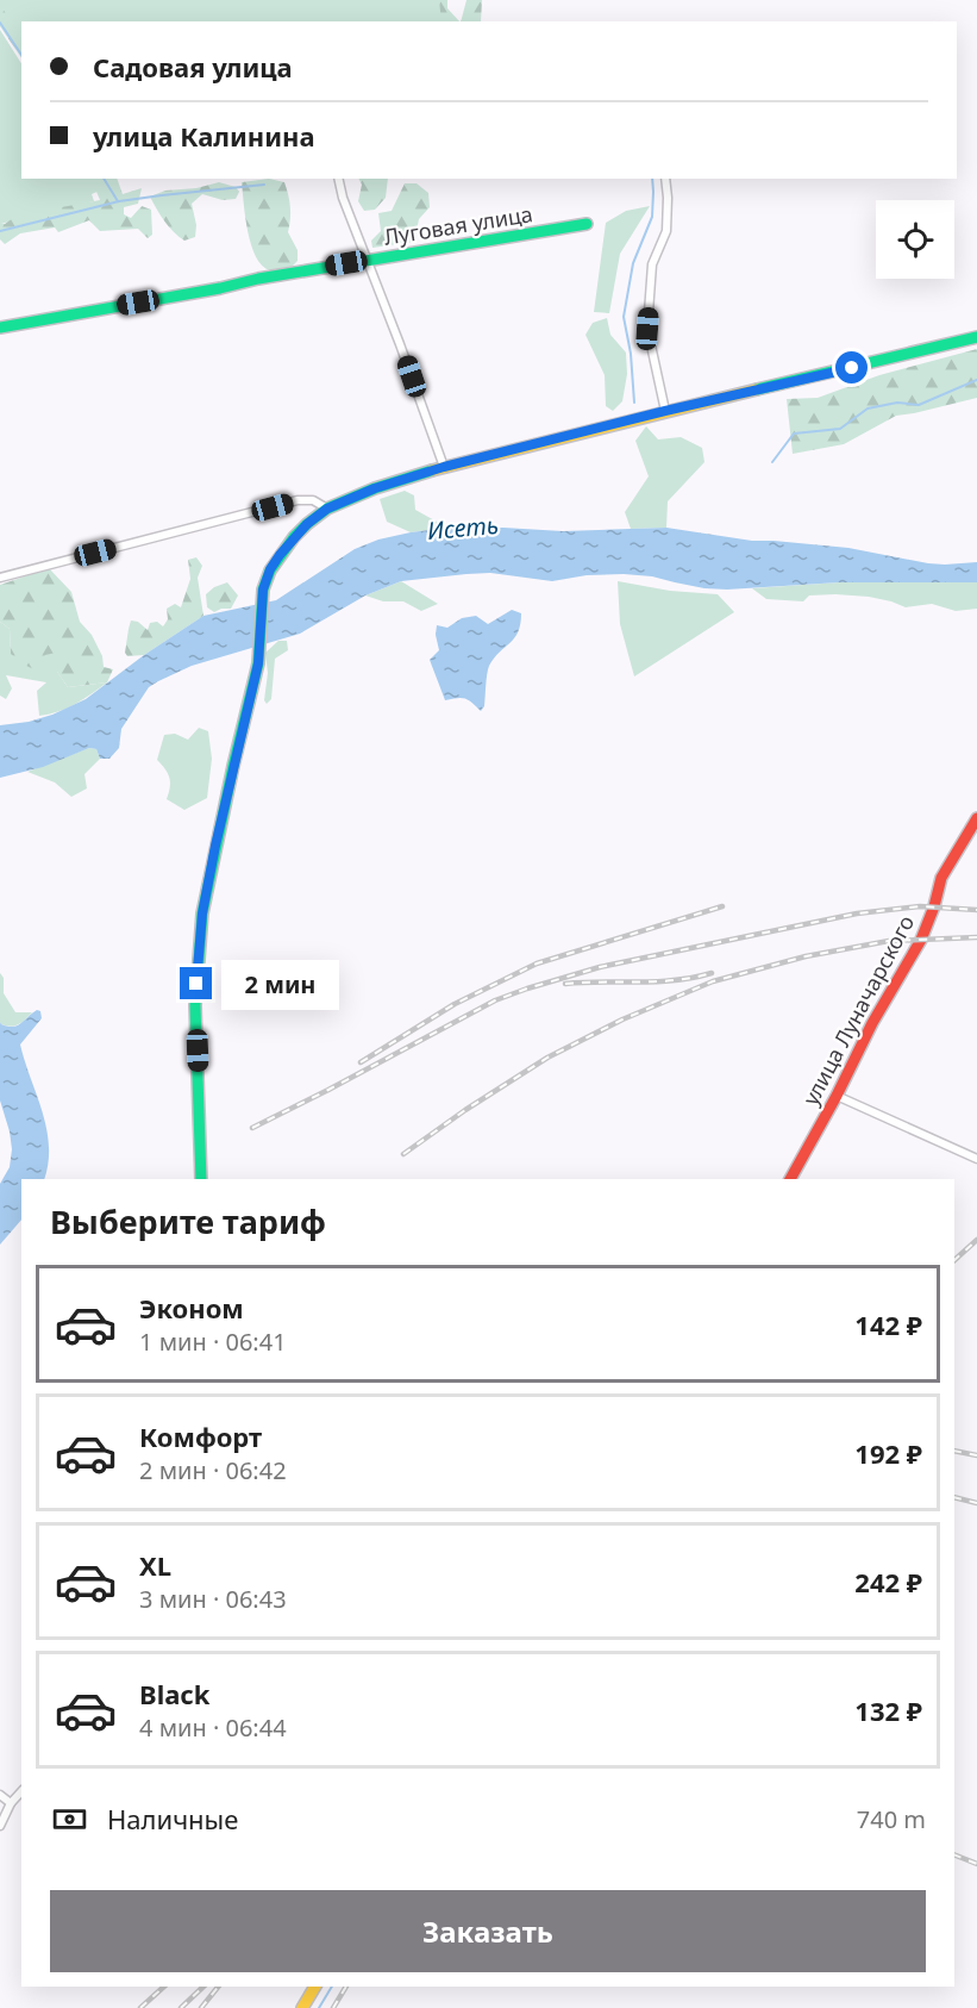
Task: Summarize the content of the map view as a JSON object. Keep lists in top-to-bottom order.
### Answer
{
  "streets": {
    "main road": ["Луговая улица", "улица Луначарского"]
  },
  "water": ["Исеть"],
  "page": {
    "banner": ["Садовая улица", "улица Калинина"],
    "bubble": "2 мин",
    "heading": "Выберите тариф",
    "list": [
      {
        "name": "Эконом",
        "note": "1 мин · 06:41",
        "value": "142 ₽"
      },
      {
        "name": "Комфорт",
        "note": "2 мин · 06:42",
        "value": "192 ₽"
      },
      {
        "name": "XL",
        "note": "3 мин · 06:43",
        "value": "242 ₽"
      },
      {
        "name": "Black",
        "note": "4 мин · 06:44",
        "value": "132 ₽"
      }
    ],
    "pay": ["Наличные", "740 m"],
    "buttons": "Заказать"
  }
}
